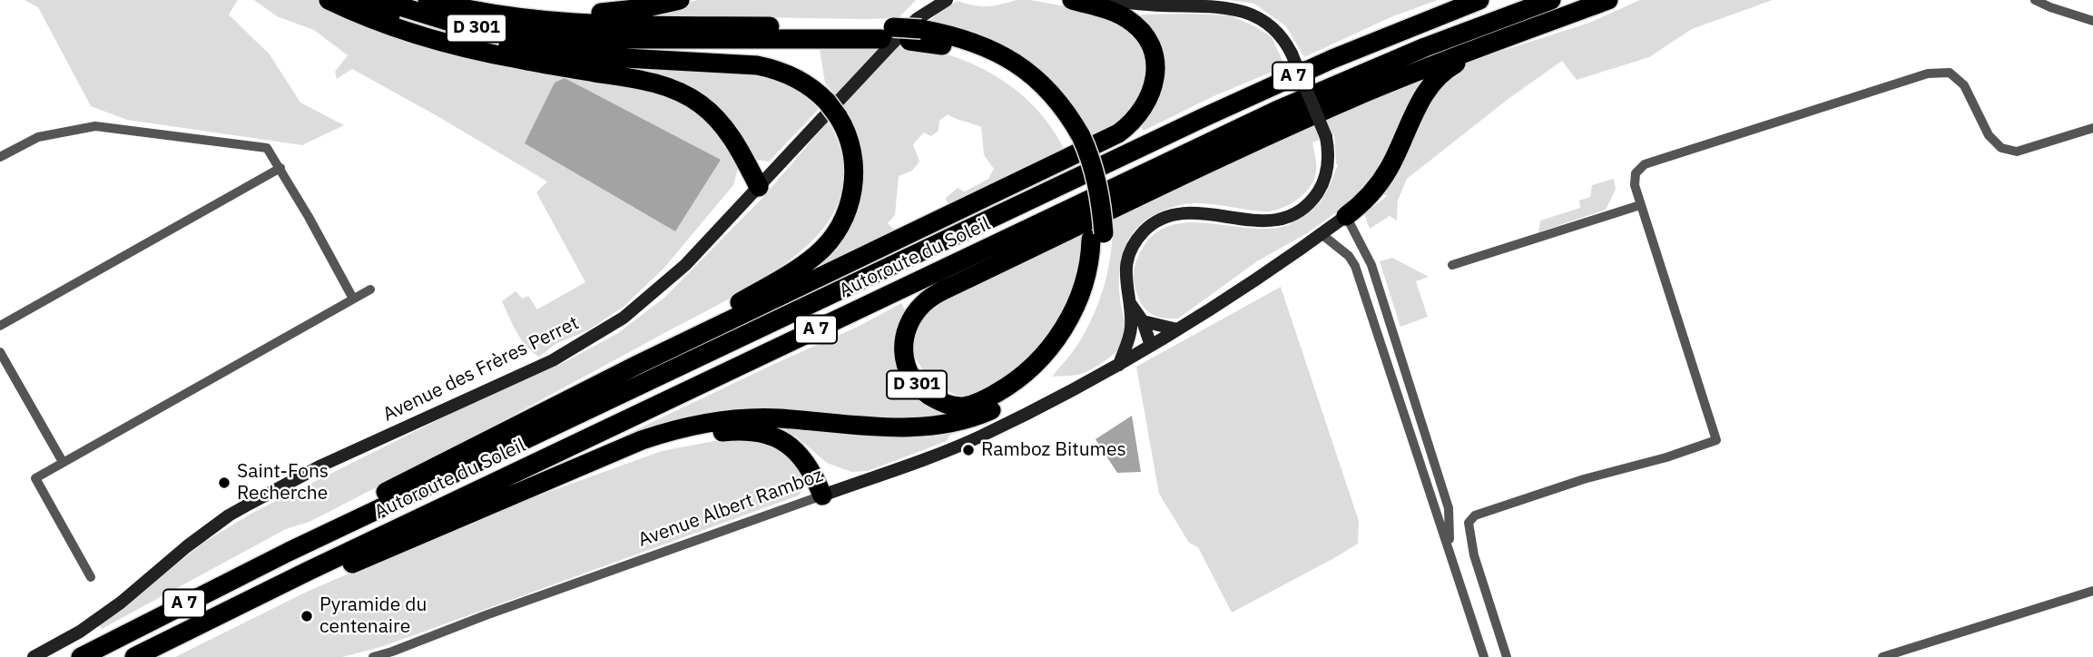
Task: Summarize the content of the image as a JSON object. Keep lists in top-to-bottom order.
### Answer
{
  "streets": {
    "highway": ["D 301", "A 7", "Autoroute du Soleil"],
    "main road": ["Avenue des Frères Perret", "Avenue Albert Ramboz"]
  },
  "crossings": [
    ["D 301", "Autoroute du Soleil"],
    ["D 301", "Avenue des Frères Perret"]
  ],
  "places": ["Ramboz Bitumes", "Saint-Fons Recherche", "Pyramide du centenaire"]
}
